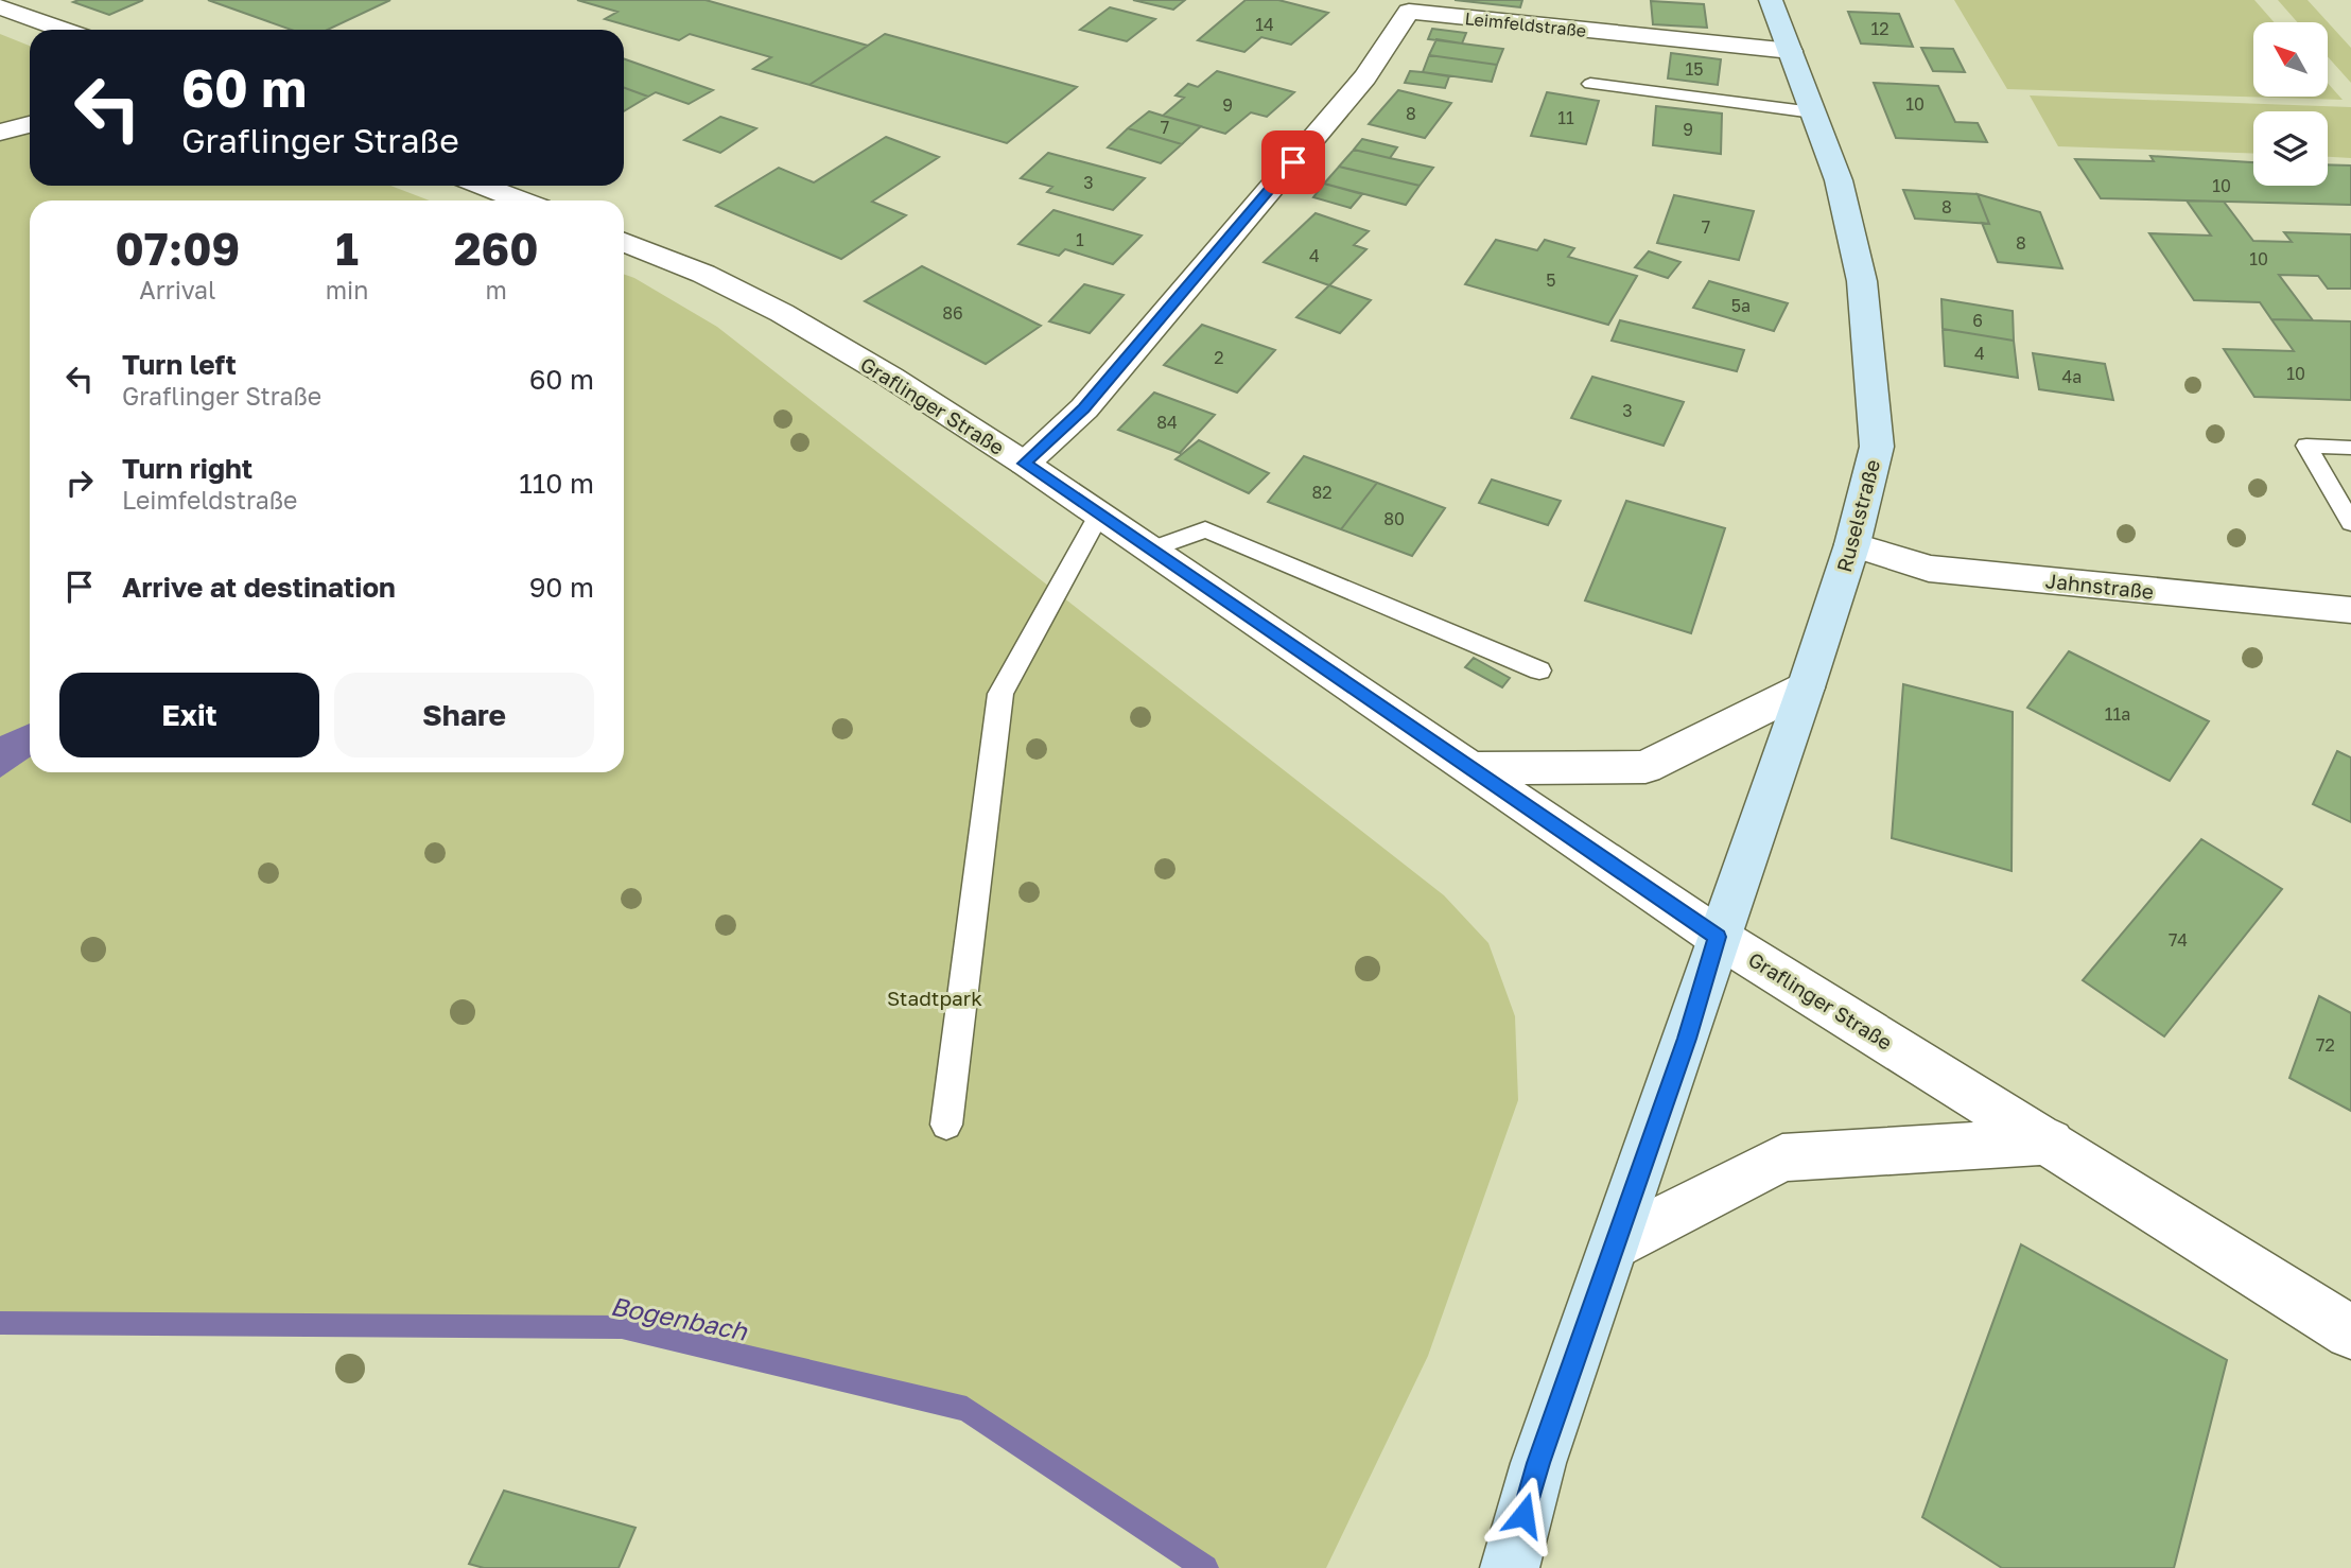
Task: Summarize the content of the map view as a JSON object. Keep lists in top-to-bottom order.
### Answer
{
  "streets": {
    "main road": ["Ruselstraße"],
    "street": ["Leimfeldstraße", "Graflinger Straße", "Jahnstraße"]
  },
  "crossings": [
    ["Leimfeldstraße", "Graflinger Straße"],
    ["Leimfeldstraße", "Ruselstraße"],
    ["Graflinger Straße", "Ruselstraße"],
    ["Ruselstraße", "Jahnstraße"]
  ],
  "water": ["Bogenbach"],
  "parks": ["Stadtpark"],
  "house_numbers": [
    "14",
    "12",
    "15",
    "10",
    "9",
    "8",
    "11",
    "7",
    "9",
    "3",
    "10",
    "8",
    "7",
    "1",
    "8",
    "4",
    "10",
    "5",
    "5a",
    "86",
    "6",
    "4",
    "2",
    "10",
    "4a",
    "3",
    "84",
    "82",
    "80",
    "11a",
    "74",
    "72"
  ],
  "north": "top left",
  "page": {
    "turn": ["60 m", "Graflinger Straße"],
    "eta": [
      "07:09",
      "Arrival",
      "1",
      "min",
      "260",
      "m"
    ],
    "list": [
      {
        "name": "Turn left",
        "note": "Graflinger Straße",
        "value": "60 m"
      },
      {
        "name": "Turn right",
        "note": "Leimfeldstraße",
        "value": "110 m"
      },
      {
        "name": "Arrive at destination",
        "value": "90 m"
      }
    ],
    "buttons": ["Exit", "Share"]
  }
}
